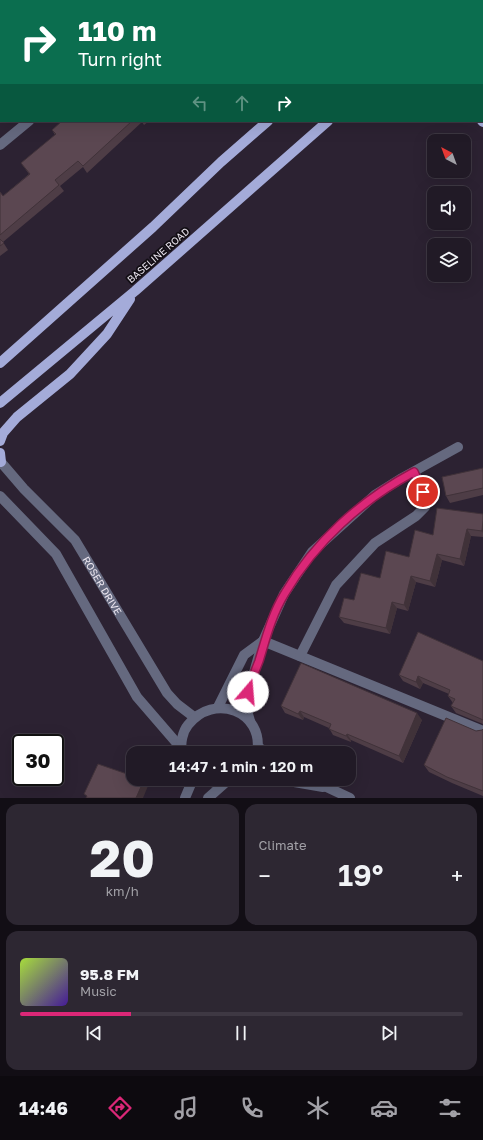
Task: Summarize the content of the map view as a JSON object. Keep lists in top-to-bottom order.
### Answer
{
  "streets": {
    "main road": ["BASELINE ROAD"],
    "street": ["ROSER DRIVE"]
  },
  "north": "top left",
  "page": {
    "turn": ["110 m", "Turn right"],
    "limit": "30",
    "trip": "14:47 · 1 min · 120 m",
    "tile": [
      ["20", "km/h"],
      "Climate"
    ],
    "heat": ["−", "19°", "+"],
    "song": ["95.8 FM", "Music"],
    "tabs": "14:46"
  }
}
